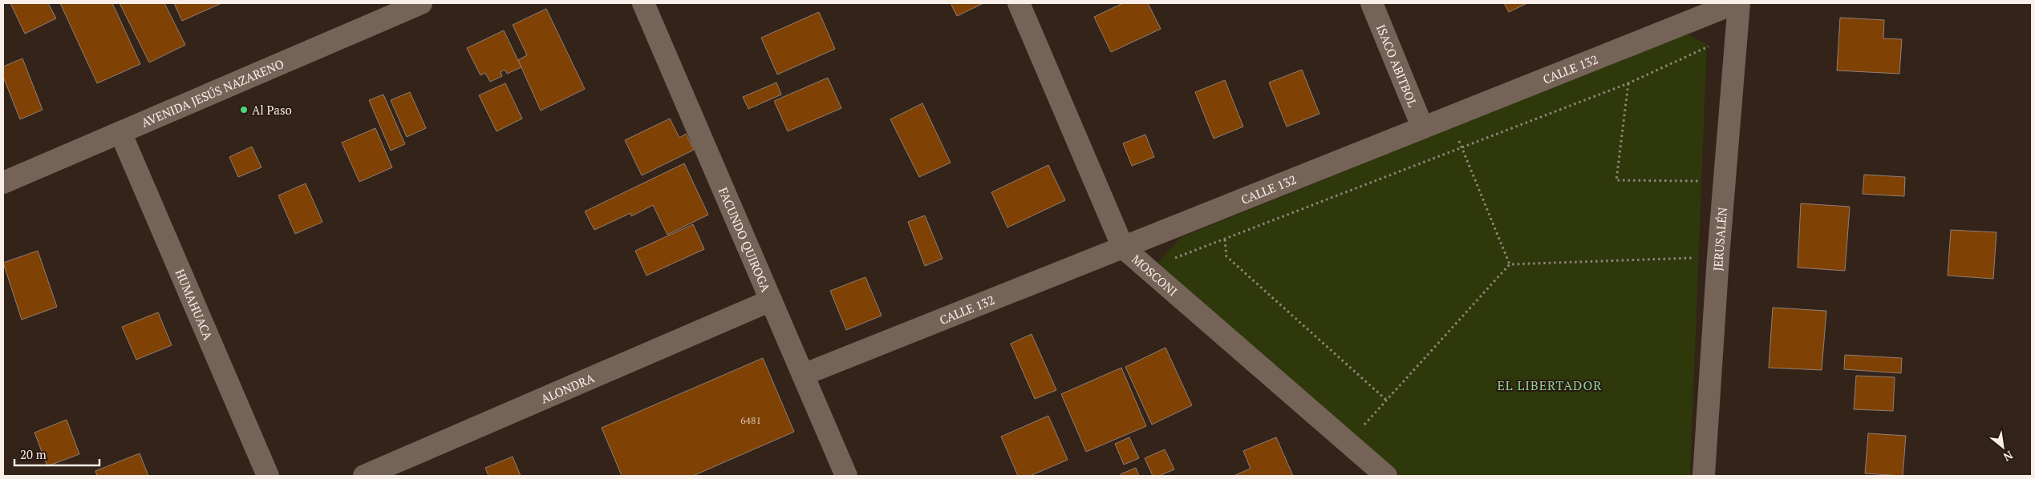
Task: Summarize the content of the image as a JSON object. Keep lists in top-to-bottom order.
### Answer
{
  "streets": {
    "street": [
      "ISACO ABITBOL",
      "CALLE 132",
      "AVENIDA JESÚS NAZARENO",
      "FACUNDO QUIROGA",
      "JERUSALÉN",
      "MOSCONI",
      "HUMAHUACA",
      "ALONDRA"
    ]
  },
  "crossings": [
    ["ISACO ABITBOL", "CALLE 132"],
    ["CALLE 132", "FACUNDO QUIROGA"],
    ["CALLE 132", "MOSCONI"],
    ["AVENIDA JESÚS NAZARENO", "HUMAHUACA"],
    ["FACUNDO QUIROGA", "ALONDRA"]
  ],
  "districts": ["EL LIBERTADOR"],
  "places": ["Al Paso"],
  "house_numbers": ["6481"],
  "scale_bar": "20 m",
  "north": "bottom right"
}
